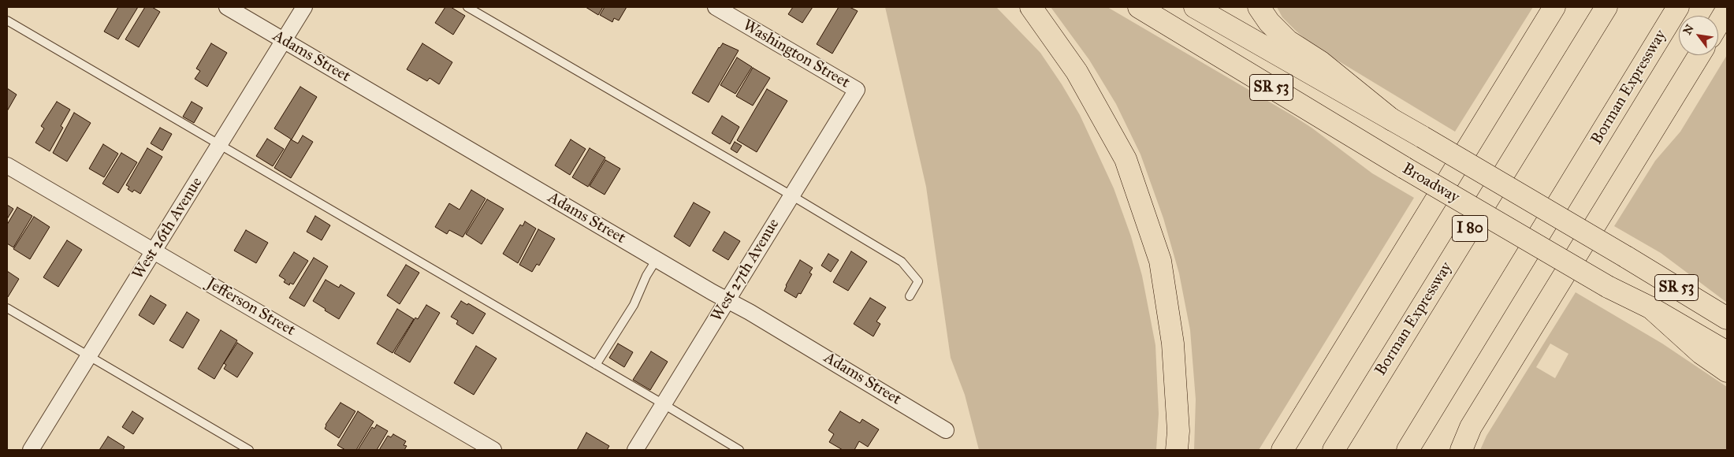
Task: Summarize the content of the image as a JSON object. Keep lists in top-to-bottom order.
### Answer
{
  "streets": {
    "main road": [
      "SR 53",
      "Borman Expressway",
      "Broadway",
      "I 80"
    ],
    "street": [
      "Washington Street",
      "Adams Street",
      "West 26th Avenue",
      "West 27th Avenue",
      "Jefferson Street"
    ]
  },
  "crossings": [
    ["Washington Street", "West 27th Avenue"],
    ["Adams Street", "West 26th Avenue"],
    ["Adams Street", "West 27th Avenue"],
    ["West 26th Avenue", "Jefferson Street"]
  ],
  "north": "top left"
}
